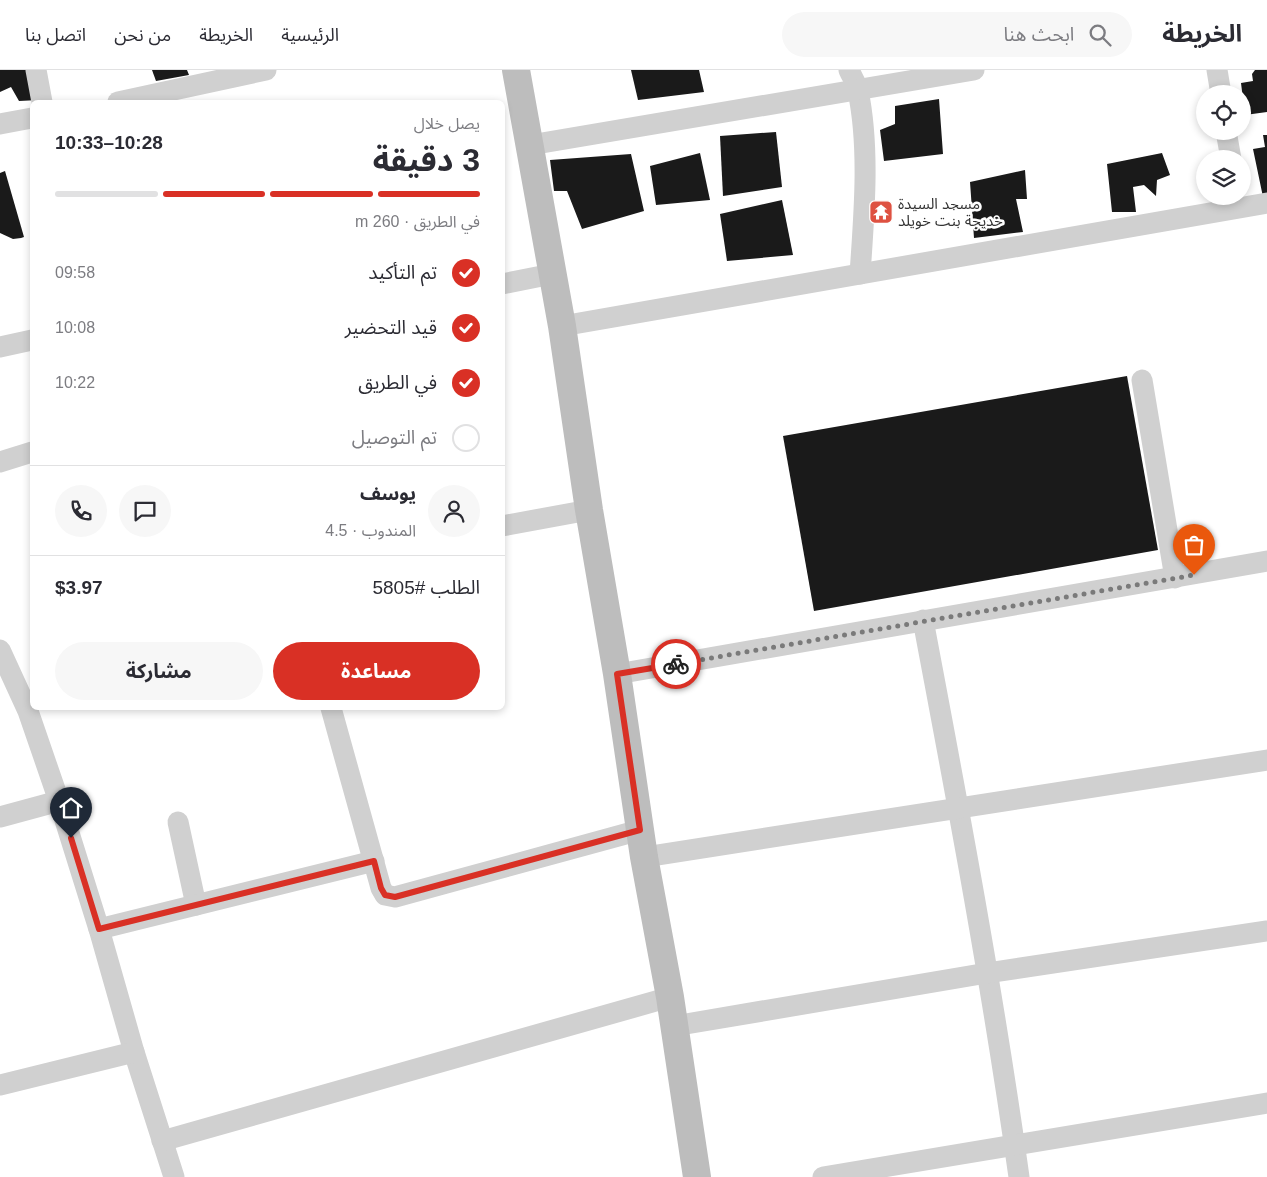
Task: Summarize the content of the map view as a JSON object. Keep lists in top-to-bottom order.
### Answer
{
  "places": {
    "temple": ["مسجد السيدة خديجة بنت خويلد"]
  },
  "page": {
    "header": "الخريطة",
    "search": "ابحث هنا",
    "nav": [
      "الرئيسية",
      "الخريطة",
      "من نحن",
      "اتصل بنا"
    ],
    "heading": ["3 دقيقة", "يصل خلال", "10:28–10:33"],
    "panel": [
      "يوسف",
      "المندوب · 4.5",
      "الطلب #5805",
      "$3.97"
    ],
    "bar": "في الطريق · 260 m",
    "list": [
      ["تم التأكيد", "09:58"],
      ["قيد التحضير", "10:08"],
      ["في الطريق", "10:22"],
      "تم التوصيل"
    ],
    "buttons": ["مساعدة", "مشاركة"]
  }
}
